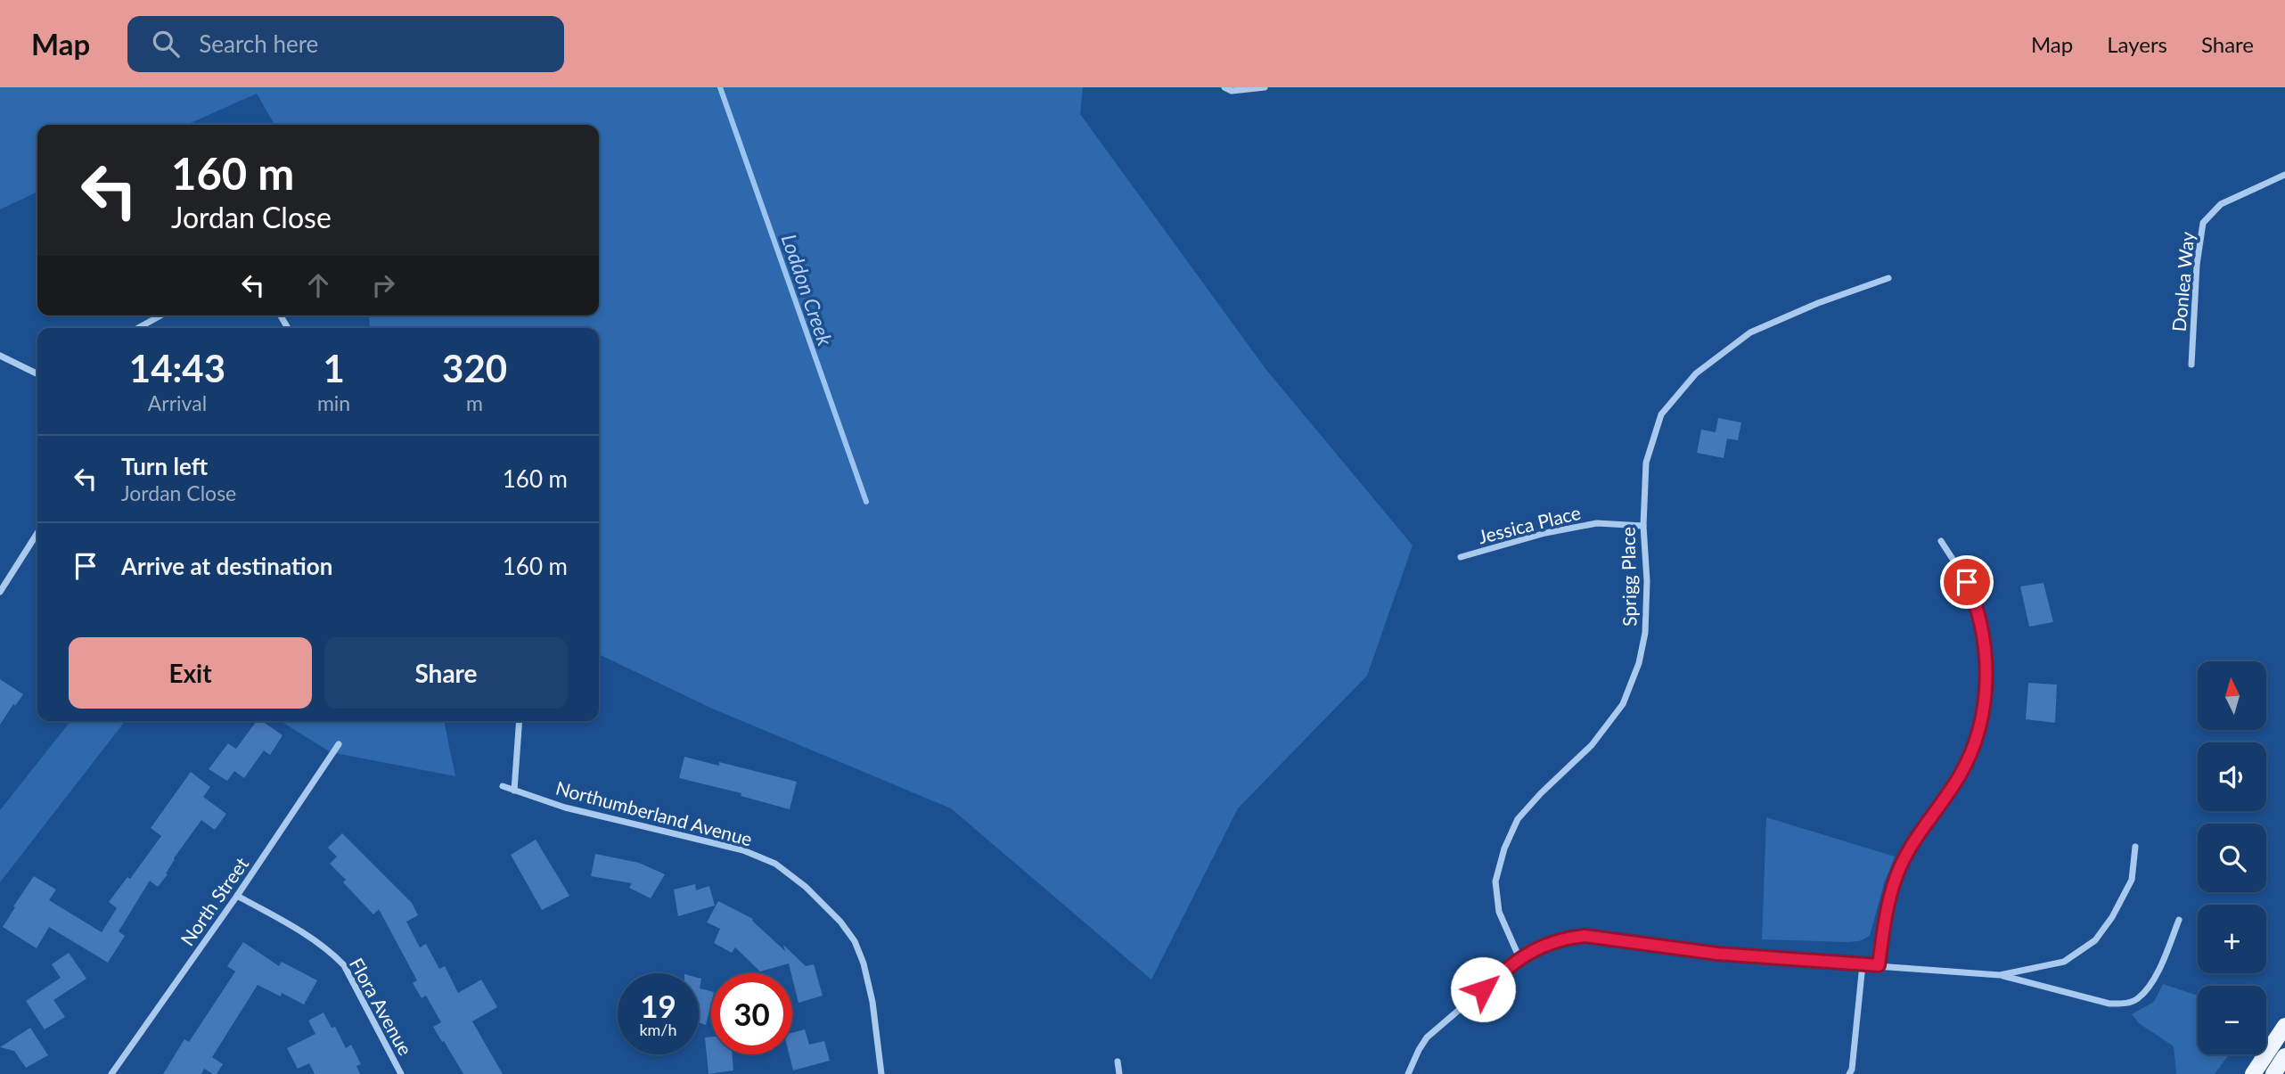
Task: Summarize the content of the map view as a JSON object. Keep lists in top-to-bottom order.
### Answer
{
  "streets": {
    "street": [
      "Donlea Way",
      "Jessica Place",
      "Sprigg Place",
      "Northumberland Avenue",
      "North Street",
      "Flora Avenue"
    ]
  },
  "crossings": [
    ["Jessica Place", "Sprigg Place"],
    ["North Street", "Flora Avenue"]
  ],
  "water": ["Loddon Creek"],
  "north": "top",
  "page": {
    "header": "Map",
    "search": "Search here",
    "nav": ["Map", "Layers", "Share"],
    "turn": ["160 m", "Jordan Close"],
    "eta": [
      "14:43",
      "Arrival",
      "1",
      "min",
      "320",
      "m"
    ],
    "list": [
      {
        "name": "Turn left",
        "note": "Jordan Close",
        "value": "160 m"
      },
      {
        "name": "Arrive at destination",
        "value": "160 m"
      }
    ],
    "buttons": ["Exit", "Share"],
    "map_buttons": ["+", "−"],
    "speed": "19 km/h",
    "limit": "30"
  }
}
